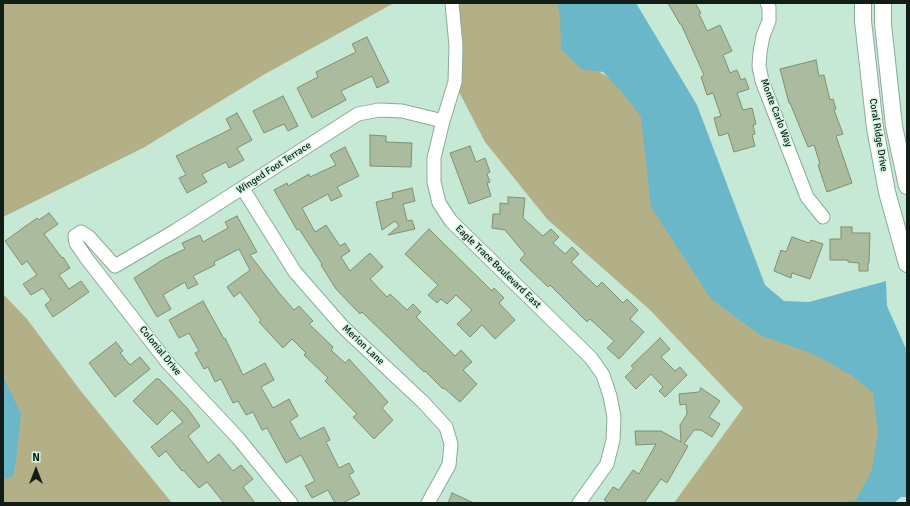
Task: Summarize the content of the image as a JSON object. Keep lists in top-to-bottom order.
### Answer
{
  "streets": {
    "main road": ["Coral Ridge Drive"],
    "street": [
      "Monte Carlo Way",
      "Winged Foot Terrace",
      "Eagle Trace Boulevard East",
      "Merion Lane",
      "Colonial Drive"
    ]
  },
  "crossings": [
    ["Winged Foot Terrace", "Eagle Trace Boulevard East"],
    ["Winged Foot Terrace", "Merion Lane"],
    ["Winged Foot Terrace", "Colonial Drive"]
  ],
  "north": "top"
}
